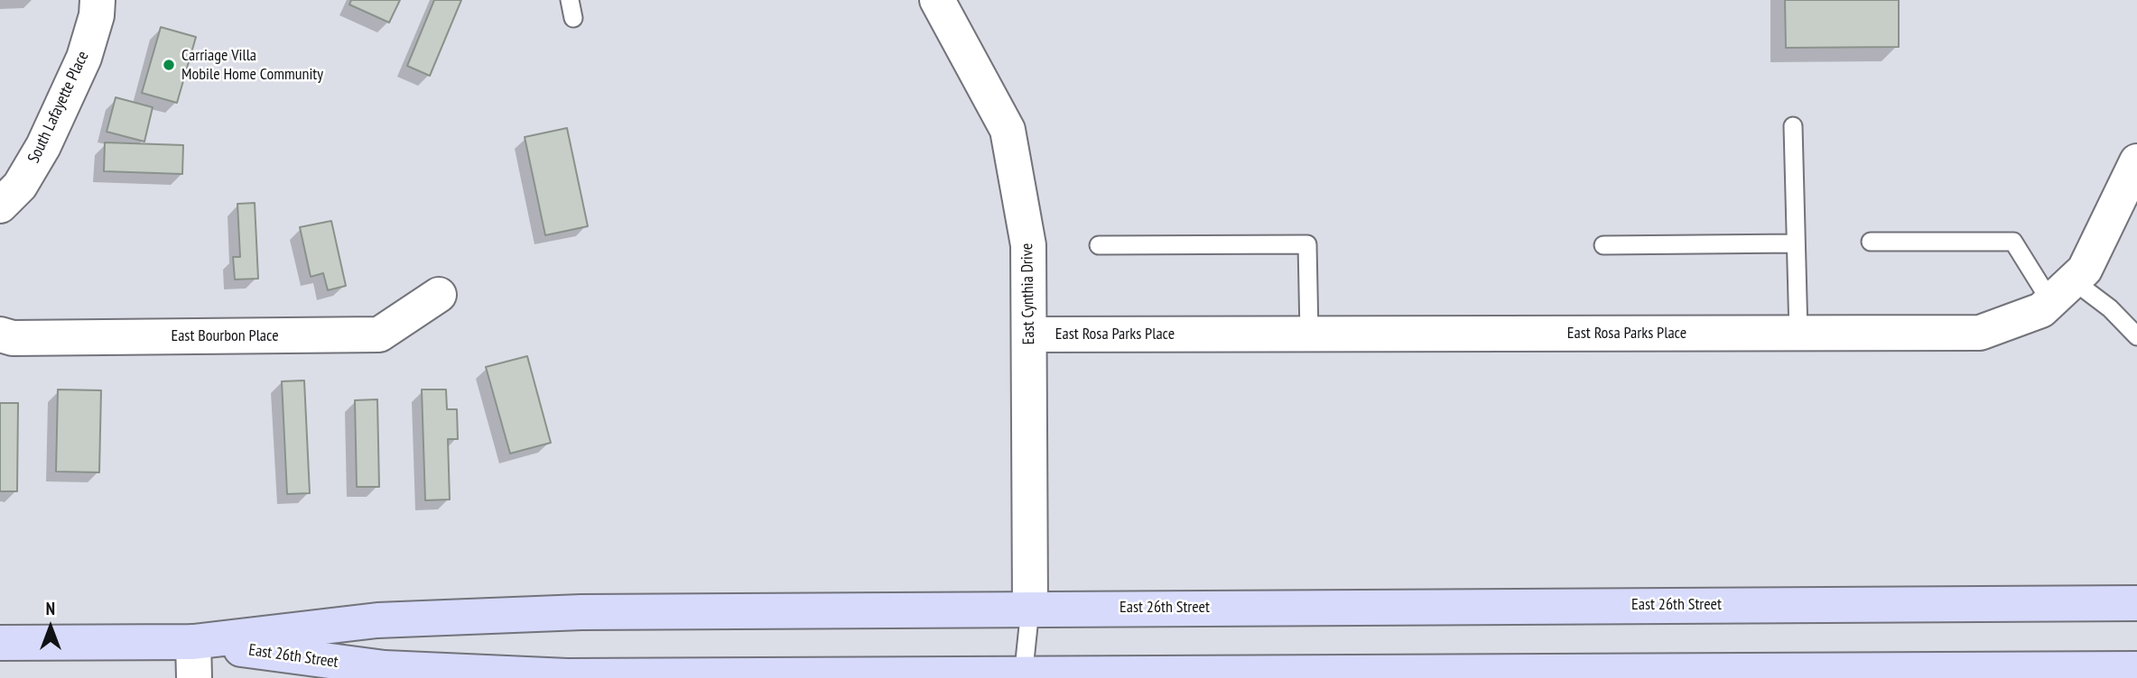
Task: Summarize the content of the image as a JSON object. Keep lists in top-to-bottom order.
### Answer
{
  "streets": {
    "main road": ["East 26th Street"],
    "street": [
      "South Lafayette Place",
      "East Cynthia Drive",
      "East Rosa Parks Place",
      "East Bourbon Place"
    ]
  },
  "crossings": [
    ["East Cynthia Drive", "East Rosa Parks Place"],
    ["East Cynthia Drive", "East 26th Street"]
  ],
  "places": ["Carriage Villa Mobile Home Community"],
  "north": "top"
}
